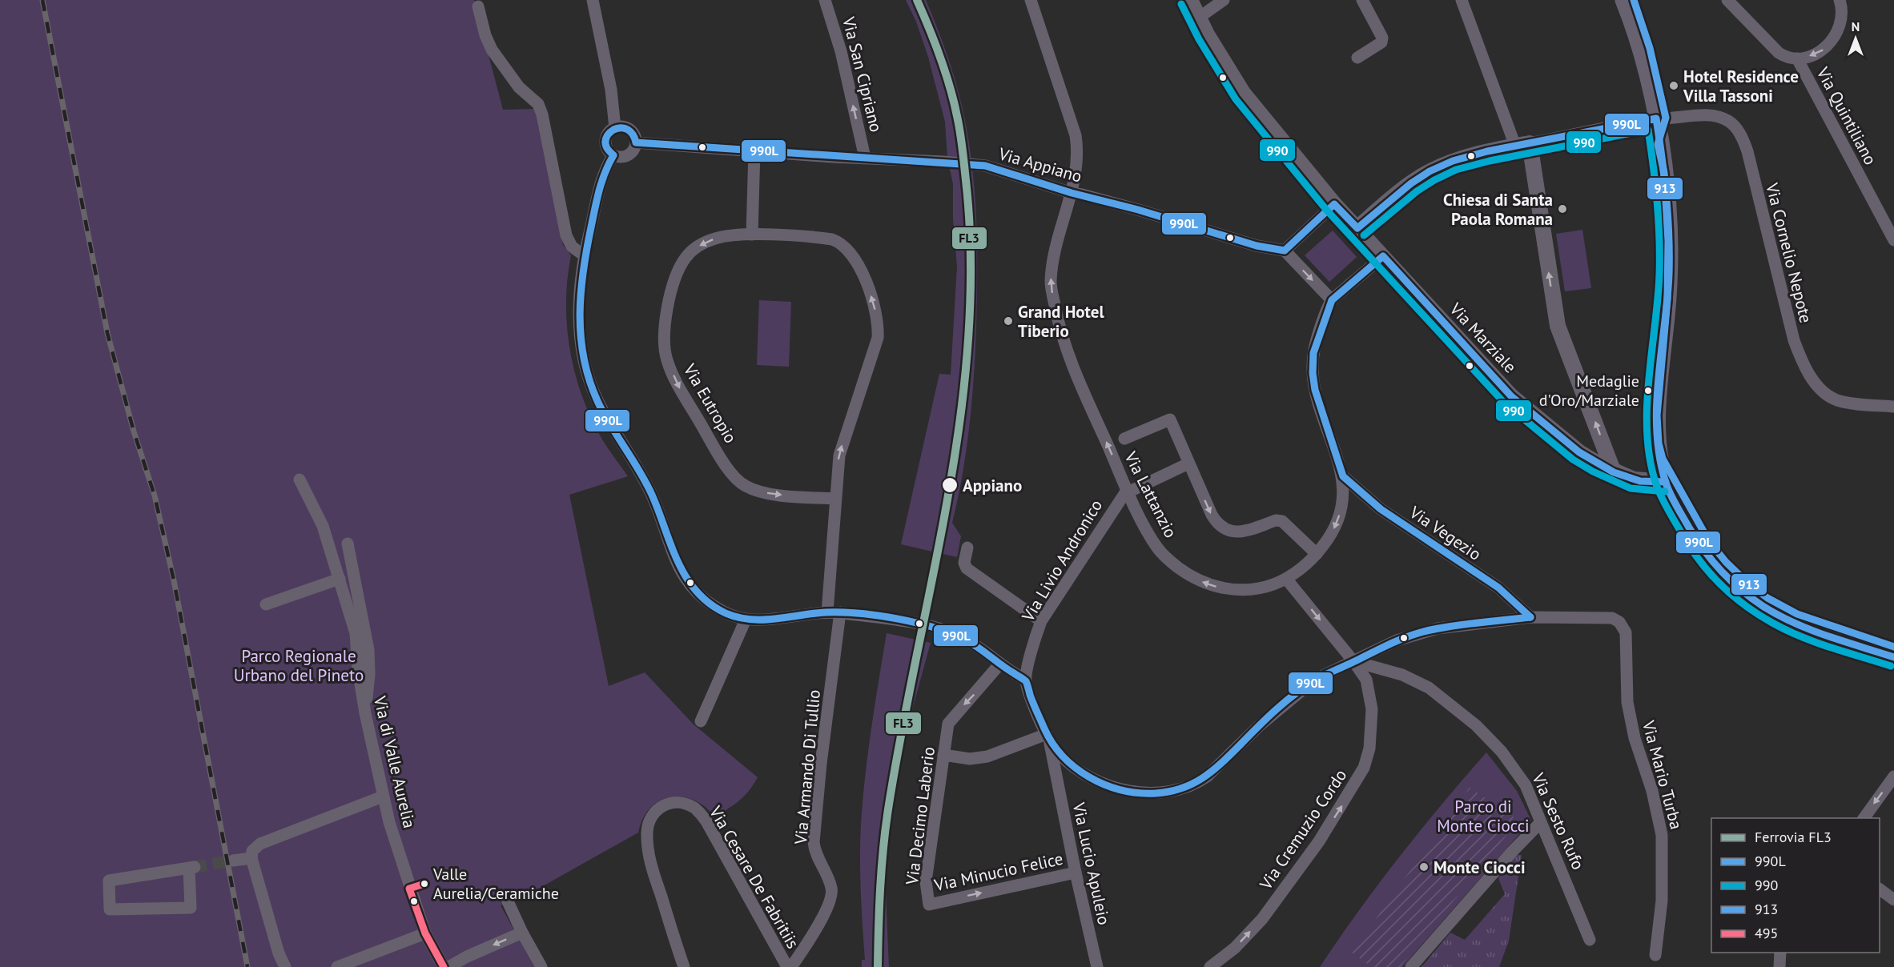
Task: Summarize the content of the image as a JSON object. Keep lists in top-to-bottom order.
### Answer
{
  "streets": {
    "street": [
      "Via San Cipriano",
      "Via Quintiliano",
      "Via Appiano",
      "Via Cornelio Nepote",
      "Via Marziale",
      "Via Eutropio",
      "Via Lattanzio",
      "Via Vegezio",
      "Via Livio Andronico",
      "Via di Valle Aurelia",
      "Via Armando Di Tullio",
      "Via Mario Turba",
      "Via Decimo Laberio",
      "Via Sesto Rufo",
      "Via Cremuzio Cordo",
      "Via Lucio Apuleio",
      "Via Minucio Felice",
      "Via Cesare De Fabritiis"
    ]
  },
  "crossings": [
    ["Via San Cipriano", "Via Appiano"],
    ["Via Appiano", "Via Lattanzio"],
    ["Via Eutropio", "Via Armando Di Tullio"],
    ["Via Lattanzio", "Via Vegezio"],
    ["Via Lattanzio", "Via Livio Andronico"],
    ["Via Lattanzio", "Via Cremuzio Cordo"],
    ["Via Vegezio", "Via Mario Turba"],
    ["Via Decimo Laberio", "Via Minucio Felice"],
    ["Via Sesto Rufo", "Via Cremuzio Cordo"],
    ["Via Lucio Apuleio", "Via Minucio Felice"]
  ],
  "one_way": ["Via San Cipriano", "Via Decimo Laberio", "Via Minucio Felice"],
  "parks": ["Parco Regionale Urbano del Pineto", "Parco di Monte Ciocci"],
  "places": [
    "Hotel Residence Villa Tassoni",
    "Chiesa di Santa Paola Romana",
    "Grand Hotel Tiberio",
    "Medaglie d'Oro/Marziale",
    "Appiano",
    "Monte Ciocci",
    "Valle Aurelia/Ceramiche"
  ],
  "lines": [
    "rail line FL3",
    "transit line 913",
    "transit line 990",
    "transit line 990L",
    "transit line 495"
  ],
  "legend": [
    "Ferrovia FL3",
    "990L",
    "990",
    "913",
    "495"
  ],
  "north": "top"
}
